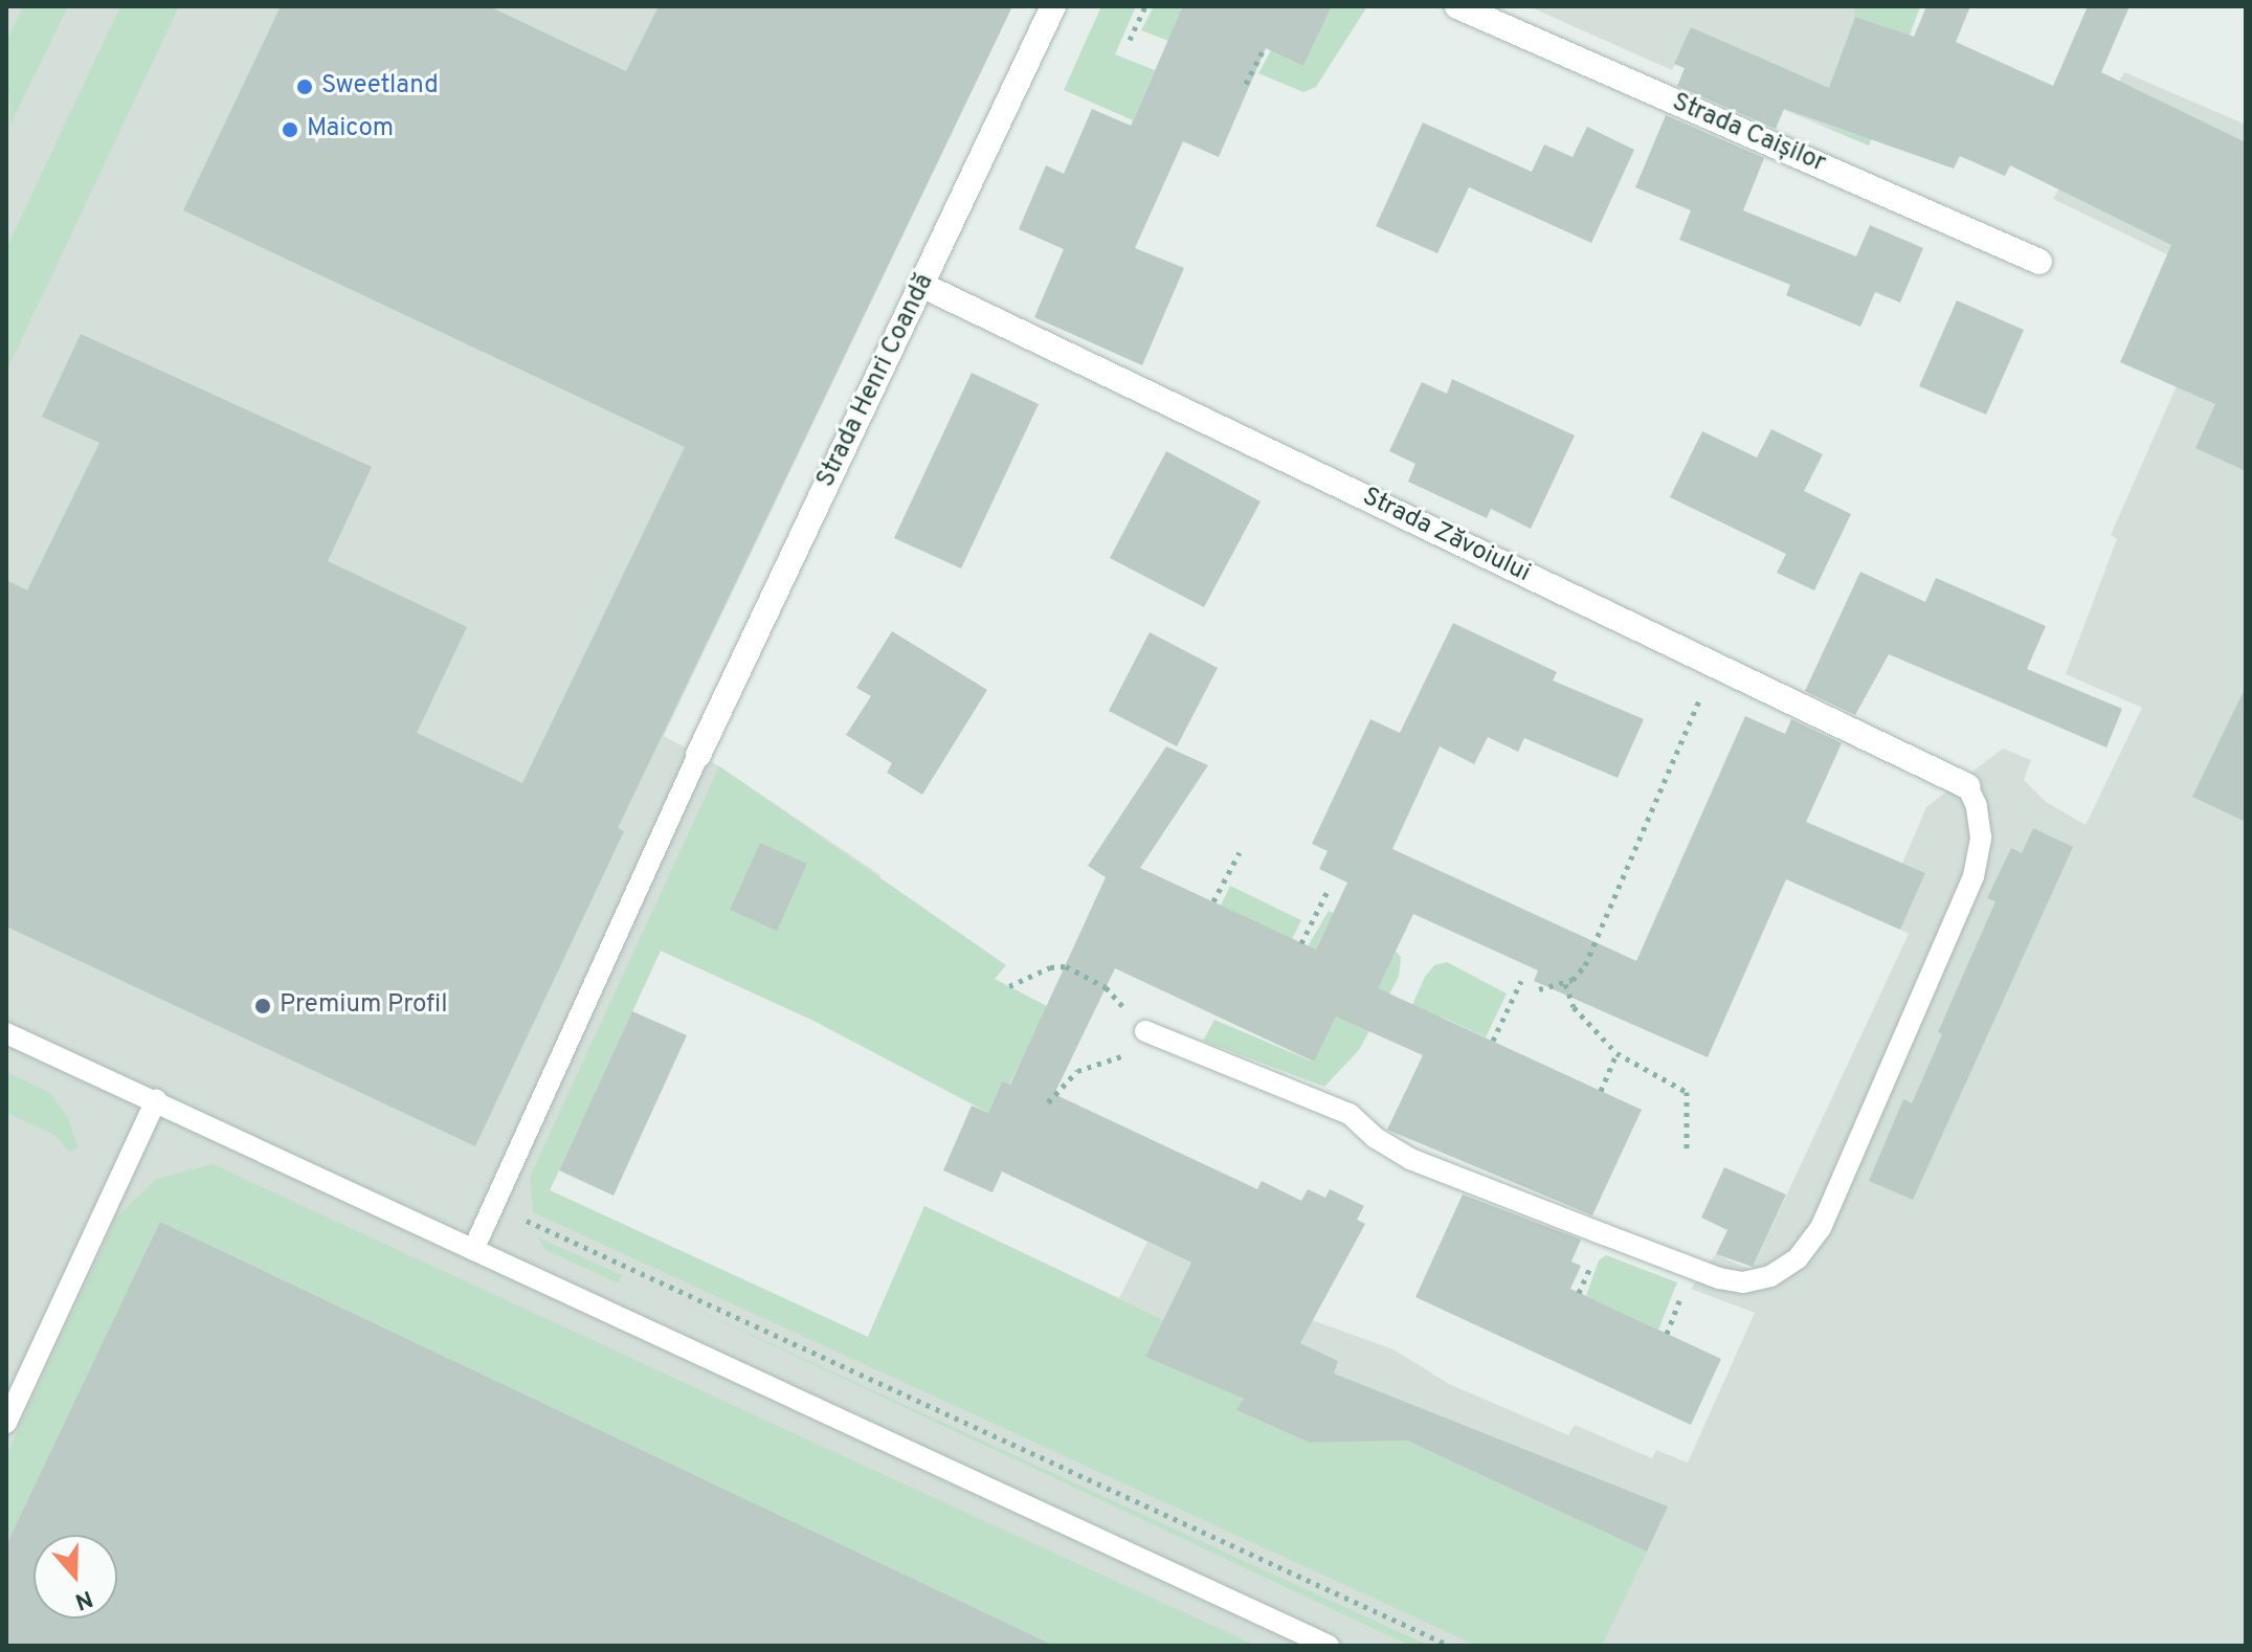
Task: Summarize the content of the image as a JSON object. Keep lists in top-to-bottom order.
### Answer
{
  "streets": {
    "street": ["Strada Caișilor", "Strada Henri Coandă", "Strada Zăvoiului"]
  },
  "crossings": [
    ["Strada Henri Coandă", "Strada Zăvoiului"]
  ],
  "places": ["Sweetland", "Maicom", "Premium Profil"],
  "north": "bottom"
}
